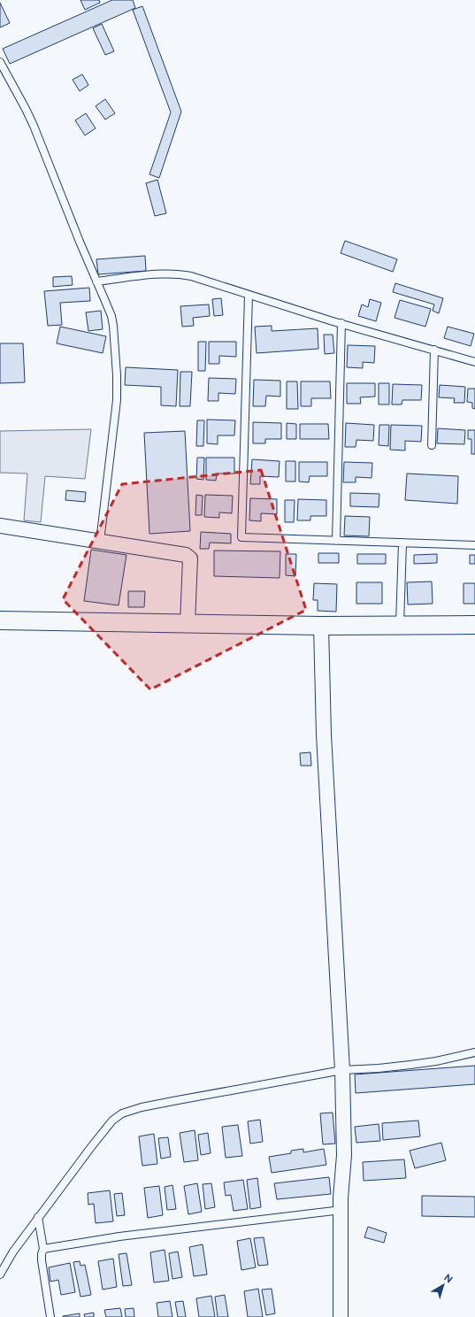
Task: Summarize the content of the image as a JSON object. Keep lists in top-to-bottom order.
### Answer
{
  "north": "top right"
}
